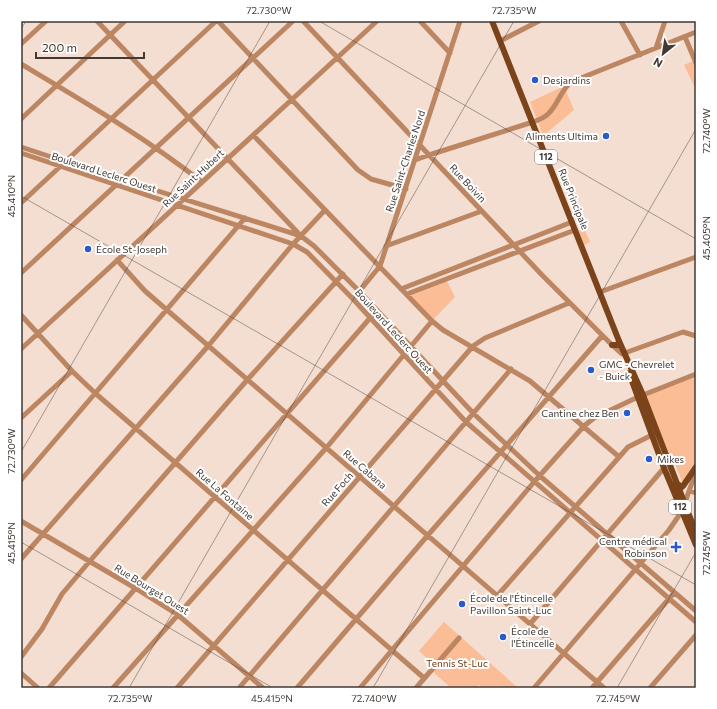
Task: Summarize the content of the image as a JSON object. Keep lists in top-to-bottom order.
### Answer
{
  "streets": {
    "main road": ["112", "Rue Principale"],
    "street": [
      "Rue Saint-Charles Nord",
      "Boulevard Leclerc Ouest",
      "Rue Saint-Hubert",
      "Rue Boivin",
      "Rue Cabana",
      "Rue Foch",
      "Rue La Fontaine",
      "Rue Bourget Ouest"
    ]
  },
  "crossings": [
    ["Rue Saint-Charles Nord", "Boulevard Leclerc Ouest"],
    ["Rue Saint-Charles Nord", "Rue Boivin"],
    ["Boulevard Leclerc Ouest", "Rue Saint-Hubert"],
    ["Boulevard Leclerc Ouest", "Rue Foch"],
    ["Rue Saint-Hubert", "Rue Boivin"],
    ["Rue Saint-Hubert", "Rue Cabana"],
    ["Rue Saint-Hubert", "Rue La Fontaine"],
    ["Rue Boivin", "Rue Principale"],
    ["Rue Boivin", "Rue Foch"],
    ["Rue Cabana", "Rue Foch"],
    ["Rue Foch", "Rue La Fontaine"],
    ["Rue Foch", "Rue Bourget Ouest"]
  ],
  "parks": ["Tennis St-Luc"],
  "places": {
    "other": [
      "Desjardins",
      "Aliments Ultima",
      "École St-Joseph",
      "GMC - Chevrelet - Buick",
      "Cantine chez Ben",
      "Mikes",
      "École de l'Étincelle Pavillon Saint-Luc",
      "École de l'Étincelle"
    ],
    "health": ["Centre médical Robinson"]
  },
  "scale_bar": "200 m",
  "north": "bottom left",
  "coordinates": [
    "72.730°W",
    "72.735°W",
    "72.740°W",
    "45.410°N",
    "45.405°N",
    "45.415°N",
    "72.745°W"
  ]
}
